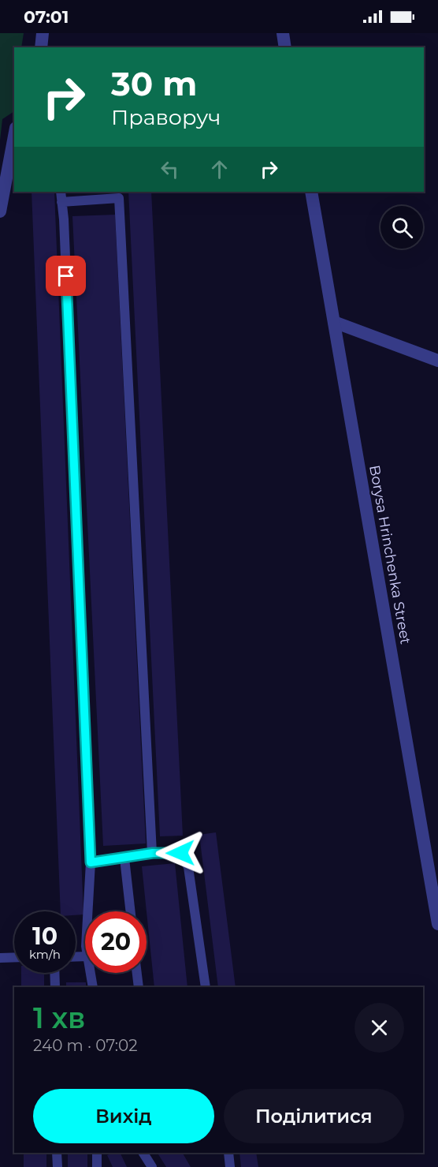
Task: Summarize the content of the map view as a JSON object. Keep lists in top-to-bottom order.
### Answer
{
  "streets": {
    "street": ["Borysa Hrinchenka Street"]
  },
  "page": {
    "status": "07:01",
    "turn": ["30 m", "Праворуч"],
    "speed": "10 km/h",
    "limit": "20",
    "heading": ["1 хв", "240 m · 07:02"],
    "buttons": ["Вихід", "Поділитися"]
  }
}
